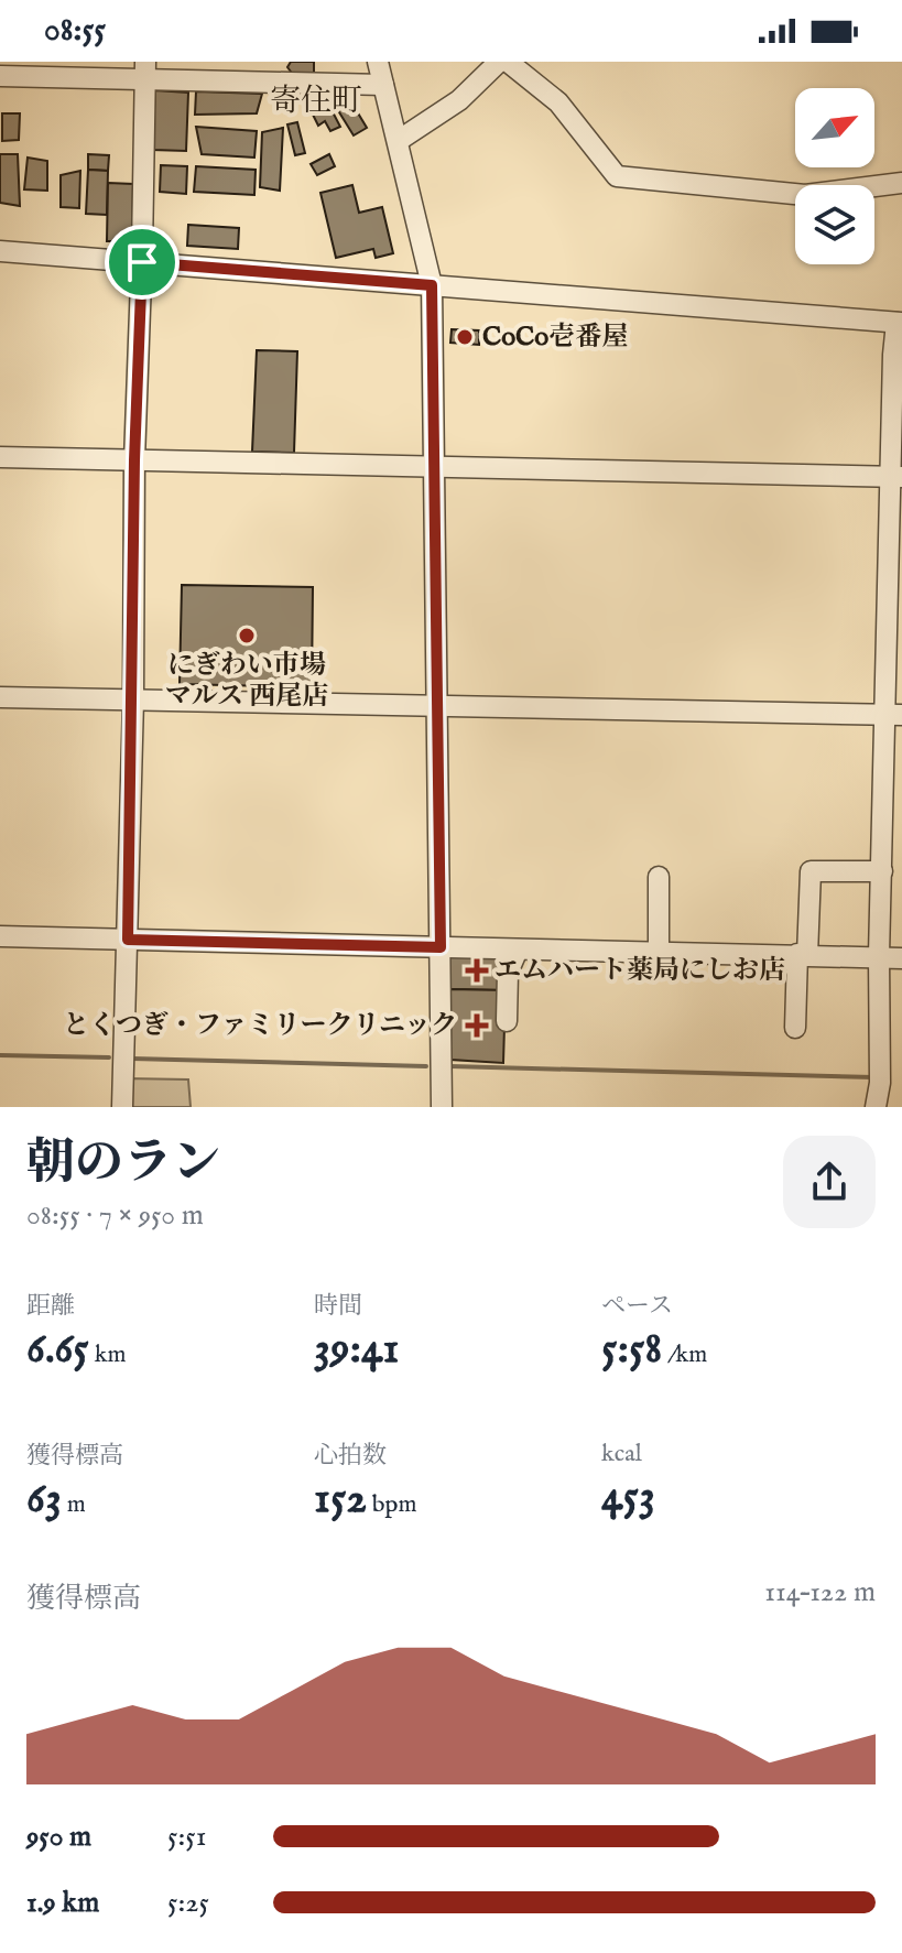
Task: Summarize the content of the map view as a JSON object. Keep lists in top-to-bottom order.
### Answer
{
  "districts": ["寄住町"],
  "places": {
    "other": ["CoCo壱番屋", "にぎわい市場 マルス 西尾店"],
    "health": ["エムハート薬局にしお店", "とくつぎ・ファミリークリニック"]
  },
  "north": "top right",
  "page": {
    "status": "08:55",
    "heading": ["朝のラン", "08:55 · 7 × 950 m"],
    "stats": [
      ["距離", "6.65 km"],
      ["時間", "39:41"],
      ["ペース", "5:58 /km"],
      ["獲得標高", "63 m"],
      ["心拍数", "152 bpm"],
      ["kcal", "453"]
    ],
    "chart": ["獲得標高", "114–122 m"],
    "list": [
      {
        "name": "950 m",
        "note": "5:51"
      },
      {
        "name": "1.9 km",
        "note": "5:25"
      }
    ]
  }
}
